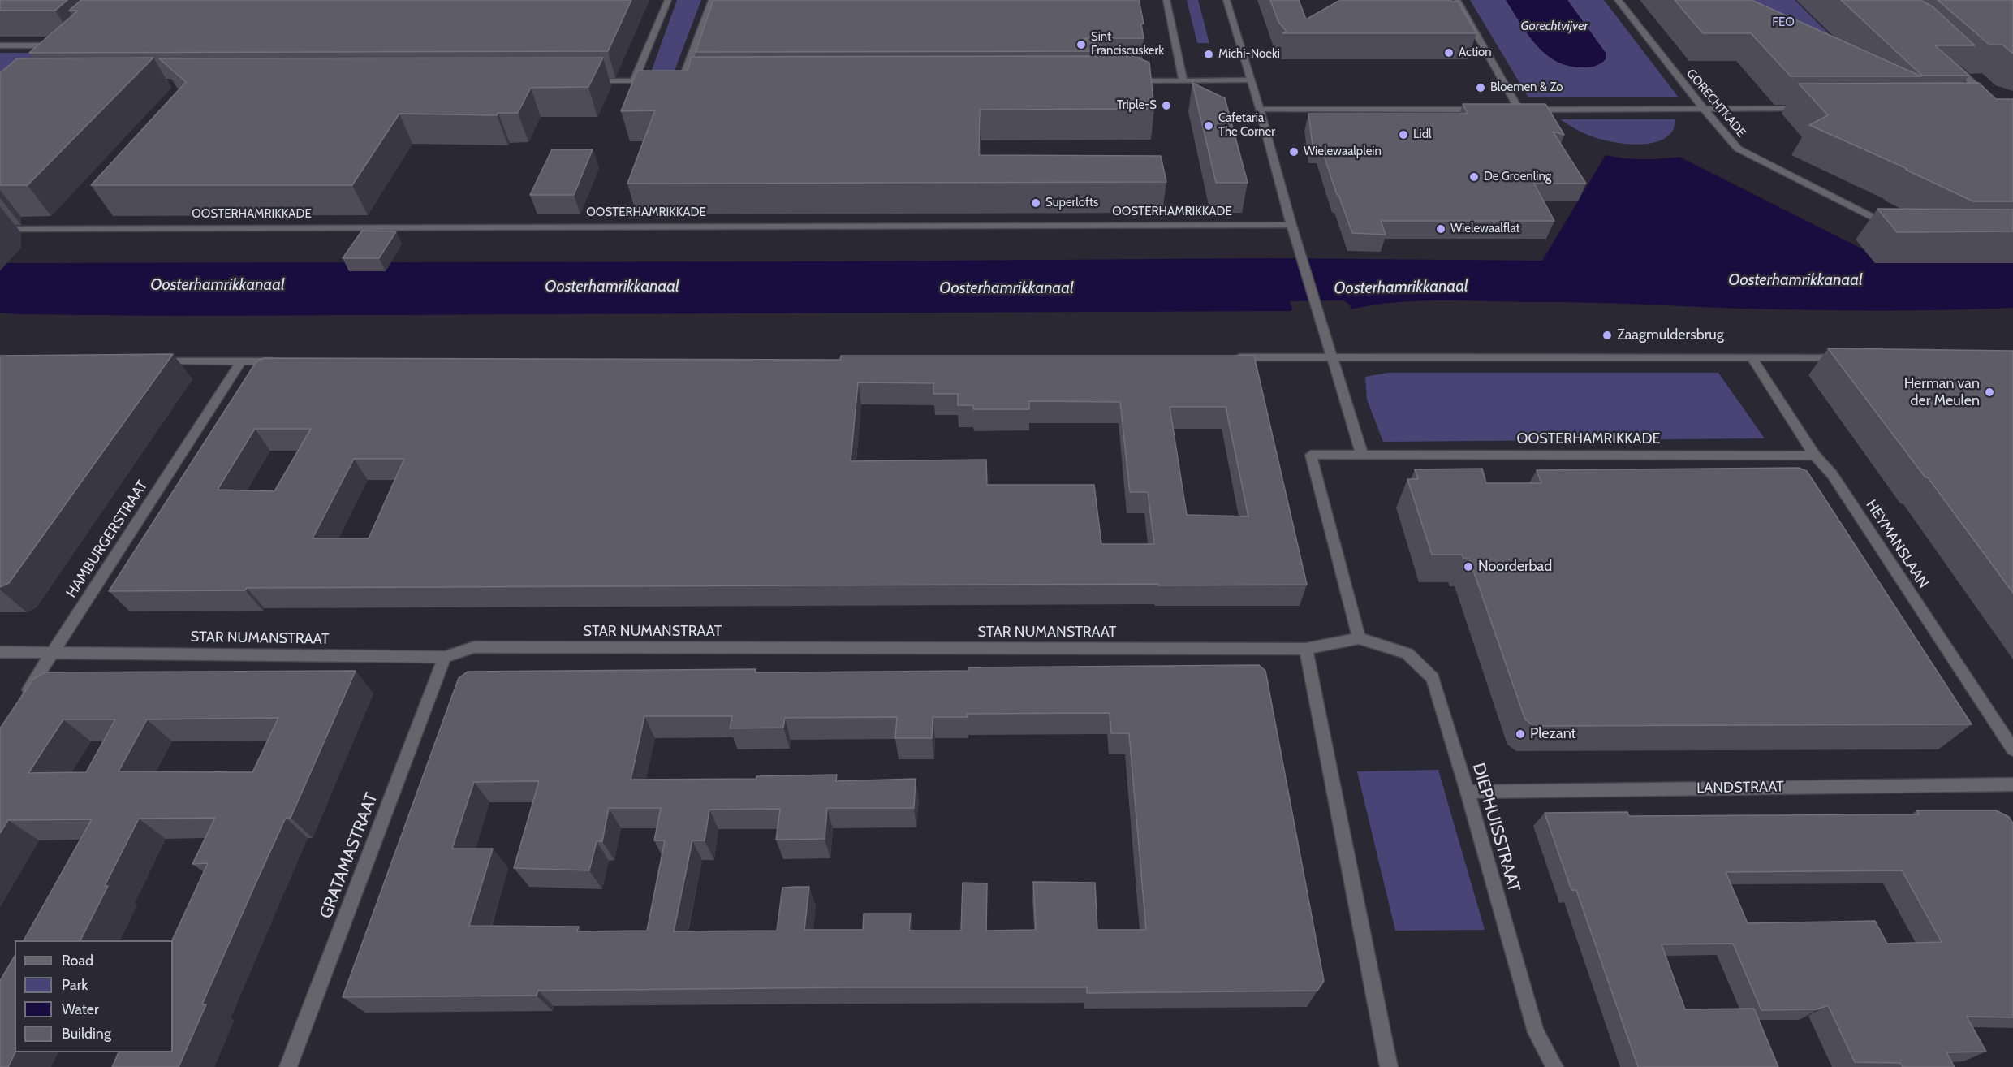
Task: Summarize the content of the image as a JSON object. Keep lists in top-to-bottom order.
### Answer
{
  "streets": {
    "street": [
      "GORECHTKADE",
      "OOSTERHAMRIKKADE",
      "HAMBURGERSTRAAT",
      "HEYMANSLAAN",
      "STAR NUMANSTRAAT",
      "LANDSTRAAT",
      "DIEPHUISSTRAAT",
      "GRATAMASTRAAT"
    ]
  },
  "crossings": [
    ["OOSTERHAMRIKKADE", "HEYMANSLAAN"],
    ["OOSTERHAMRIKKADE", "DIEPHUISSTRAAT"],
    ["HAMBURGERSTRAAT", "STAR NUMANSTRAAT"],
    ["STAR NUMANSTRAAT", "DIEPHUISSTRAAT"],
    ["STAR NUMANSTRAAT", "GRATAMASTRAAT"],
    ["LANDSTRAAT", "DIEPHUISSTRAAT"]
  ],
  "water": ["Gorechtvijver", "Oosterhamrikkanaal"],
  "parks": ["FEO"],
  "places": [
    "Sint Franciscuskerk",
    "Action",
    "Michi-Noeki",
    "Bloemen & Zo",
    "Triple-S",
    "Cafetaria The Corner",
    "Lidl",
    "Wielewaalplein",
    "De Groenling",
    "Superlofts",
    "Wielewaalflat",
    "Zaagmuldersbrug",
    "Herman van der Meulen",
    "Noorderbad",
    "Plezant"
  ],
  "legend": [
    "Road",
    "Park",
    "Water",
    "Building"
  ]
}
